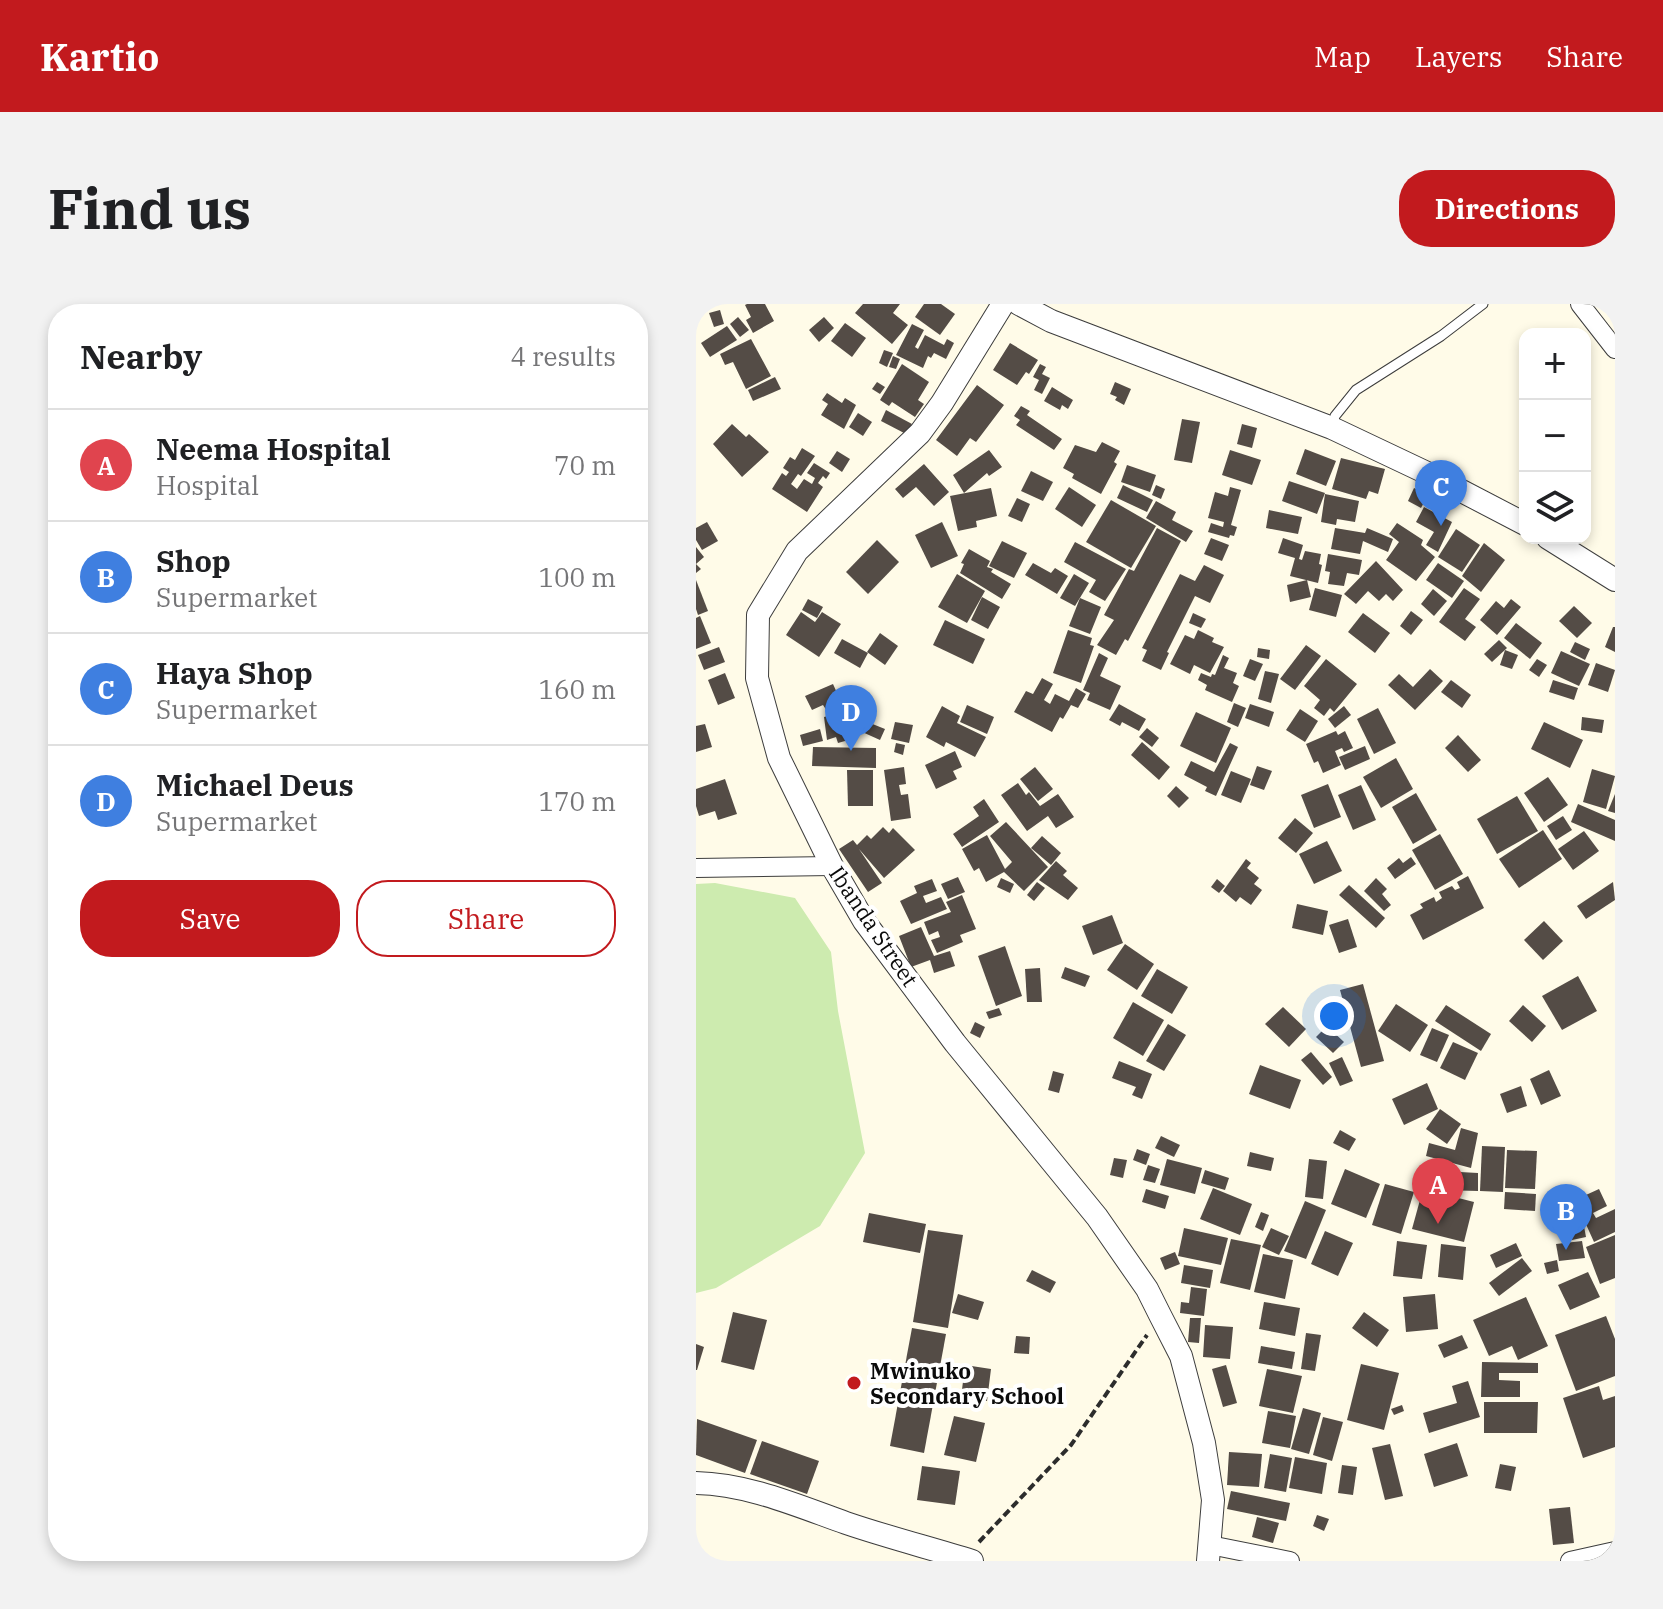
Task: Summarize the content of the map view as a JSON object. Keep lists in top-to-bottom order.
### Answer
{
  "streets": {
    "street": ["Ibanda Street"]
  },
  "places": ["Mwinuko Secondary School"],
  "page": {
    "header": "Kartio",
    "nav": ["Map", "Layers", "Share"],
    "buttons": [
      "Directions",
      ["Save", "Share"]
    ],
    "title": "Find us",
    "heading": ["Nearby", "4 results"],
    "map_buttons": ["+", "−"],
    "list": [
      {
        "mark": "A",
        "name": "Neema Hospital",
        "note": "Hospital",
        "value": "70 m"
      },
      {
        "mark": "B",
        "name": "Shop",
        "note": "Supermarket",
        "value": "100 m"
      },
      {
        "mark": "C",
        "name": "Haya Shop",
        "note": "Supermarket",
        "value": "160 m"
      },
      {
        "mark": "D",
        "name": "Michael Deus",
        "note": "Supermarket",
        "value": "170 m"
      }
    ],
    "pins": [
      "C",
      "D",
      "A",
      "B"
    ]
  }
}
